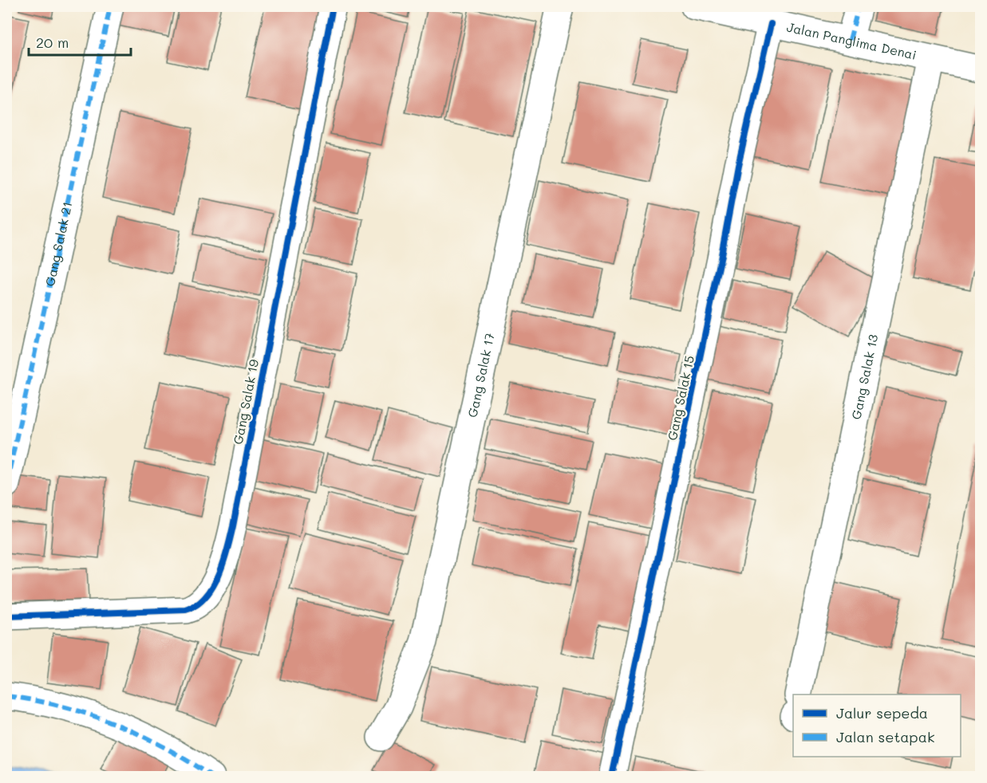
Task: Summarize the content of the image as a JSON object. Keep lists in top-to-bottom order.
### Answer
{
  "streets": {
    "street": [
      "Jalan Panglima Denai",
      "Gang Salak 21",
      "Gang Salak 17",
      "Gang Salak 13",
      "Gang Salak 15",
      "Gang Salak 19"
    ]
  },
  "crossings": [
    ["Jalan Panglima Denai", "Gang Salak 13"],
    ["Jalan Panglima Denai", "Gang Salak 15"]
  ],
  "legend": ["Jalur sepeda", "Jalan setapak"],
  "scale_bar": "20 m"
}
